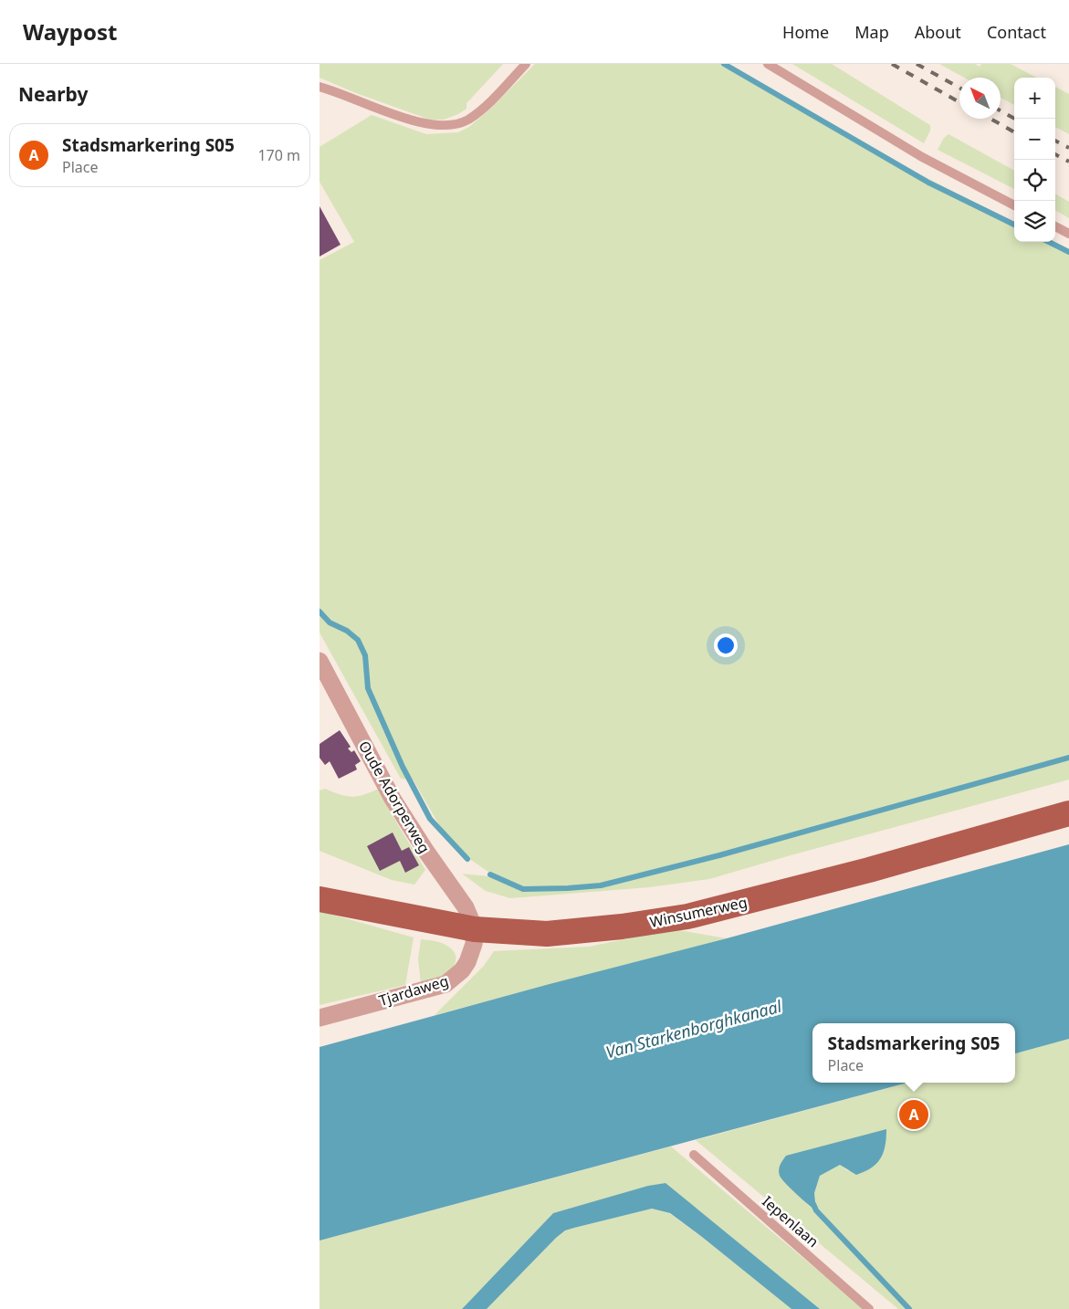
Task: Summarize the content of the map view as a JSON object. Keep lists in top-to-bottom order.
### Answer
{
  "streets": {
    "main road": ["Winsumerweg"],
    "street": ["Oude Adorperweg", "Tjardaweg"],
    "lane": ["Iepenlaan"]
  },
  "crossings": [
    ["Oude Adorperweg", "Winsumerweg"],
    ["Oude Adorperweg", "Tjardaweg"],
    ["Winsumerweg", "Tjardaweg"]
  ],
  "water": ["Van Starkenborghkanaal"],
  "north": "top left",
  "page": {
    "header": "Waypost",
    "nav": [
      "Home",
      "Map",
      "About",
      "Contact"
    ],
    "heading": "Nearby",
    "map_buttons": ["+", "−"],
    "list": [
      {
        "mark": "A",
        "name": "Stadsmarkering S05",
        "note": "Place",
        "value": "170 m"
      }
    ],
    "popup": ["Stadsmarkering S05", "Place"],
    "pins": "A"
  }
}
